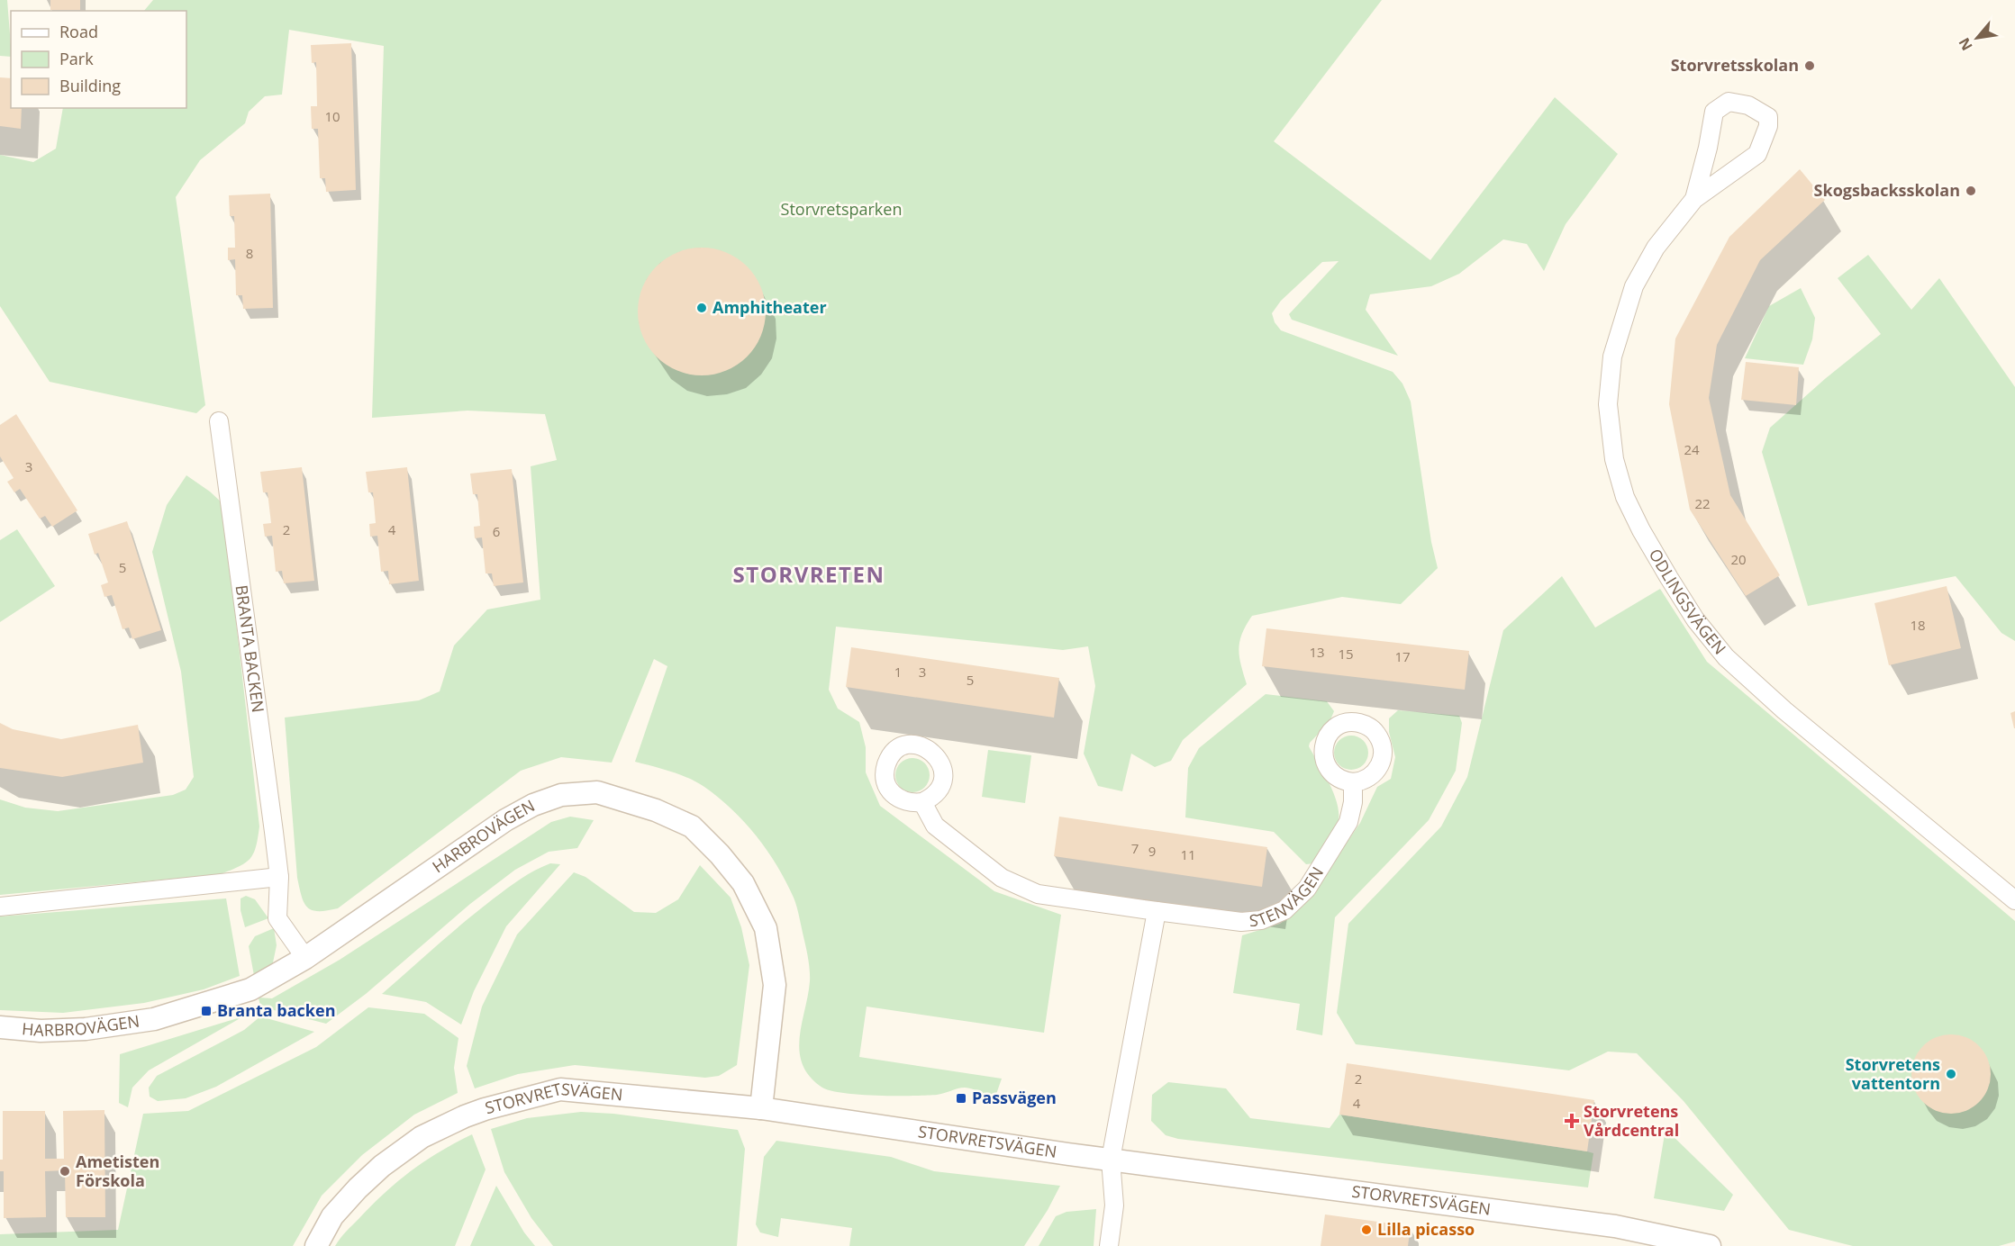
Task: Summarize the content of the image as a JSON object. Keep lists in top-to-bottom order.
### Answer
{
  "streets": {
    "street": [
      "ODLINGSVÄGEN",
      "BRANTA BACKEN",
      "HARBROVÄGEN",
      "STENVÄGEN",
      "STORVRETSVÄGEN"
    ]
  },
  "crossings": [
    ["BRANTA BACKEN", "HARBROVÄGEN"],
    ["HARBROVÄGEN", "STORVRETSVÄGEN"]
  ],
  "districts": ["STORVRETEN"],
  "parks": ["Storvretsparken"],
  "places": {
    "other": [
      "Storvretsskolan",
      "Skogsbacksskolan",
      "Amphitheater",
      "Storvretens vattentorn",
      "Ametisten Förskola",
      "Lilla picasso"
    ],
    "transit": ["Branta backen", "Passvägen"],
    "health": ["Storvretens Vårdcentral"]
  },
  "house_numbers": [
    "10",
    "8",
    "24",
    "3",
    "22",
    "2",
    "4",
    "6",
    "20",
    "5",
    "18",
    "13",
    "15",
    "17",
    "1",
    "3",
    "5",
    "7",
    "9",
    "11",
    "2",
    "4"
  ],
  "legend": ["Road", "Park", "Building"],
  "north": "bottom left"
}
